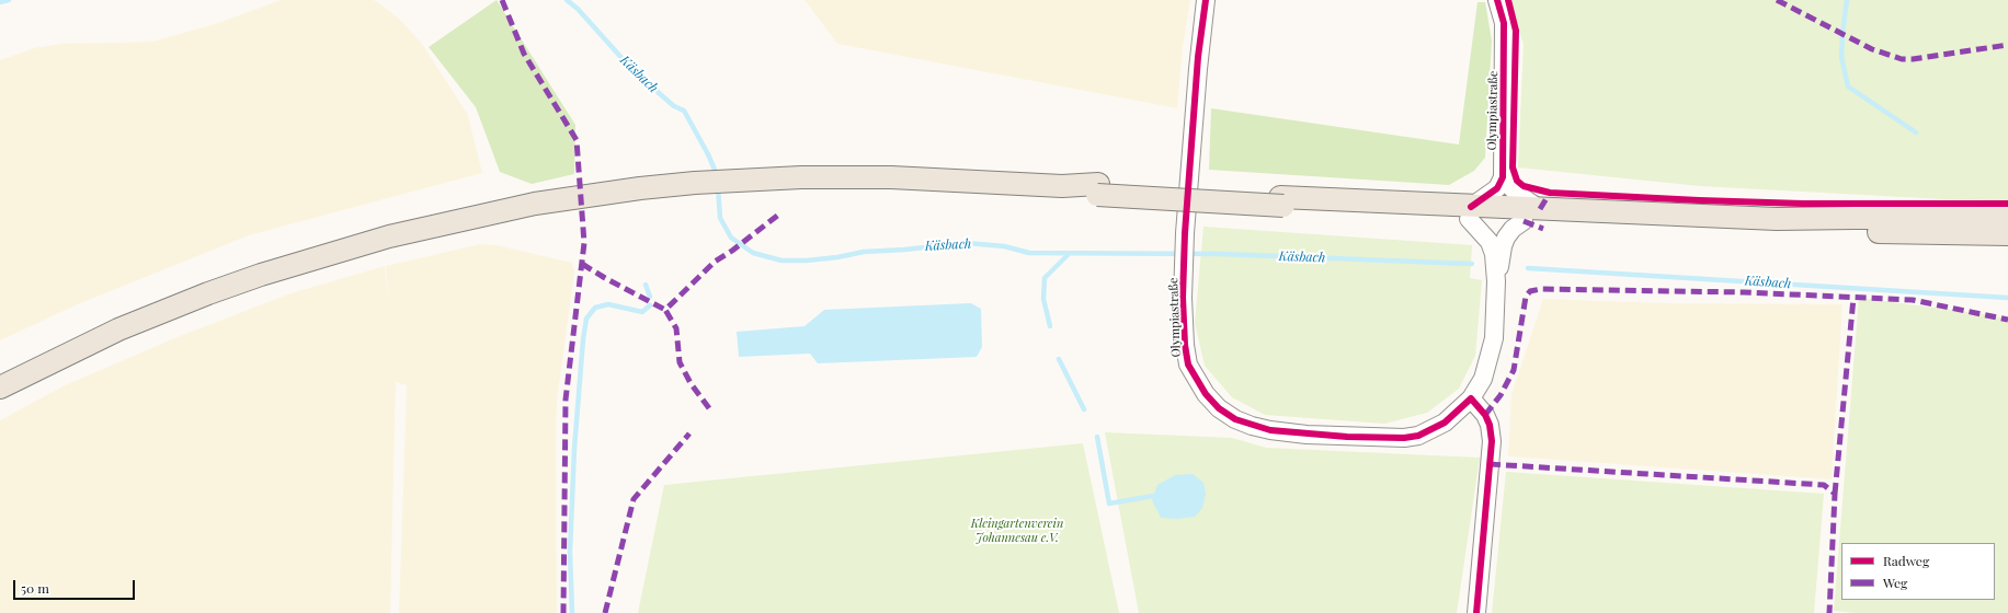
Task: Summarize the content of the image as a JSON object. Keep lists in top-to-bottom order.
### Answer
{
  "streets": {
    "street": ["Olympiastraße"]
  },
  "water": ["Käsbach"],
  "parks": ["Kleingartenverein Johannesau e.V."],
  "legend": ["Radweg", "Weg"],
  "scale_bar": "50 m"
}
